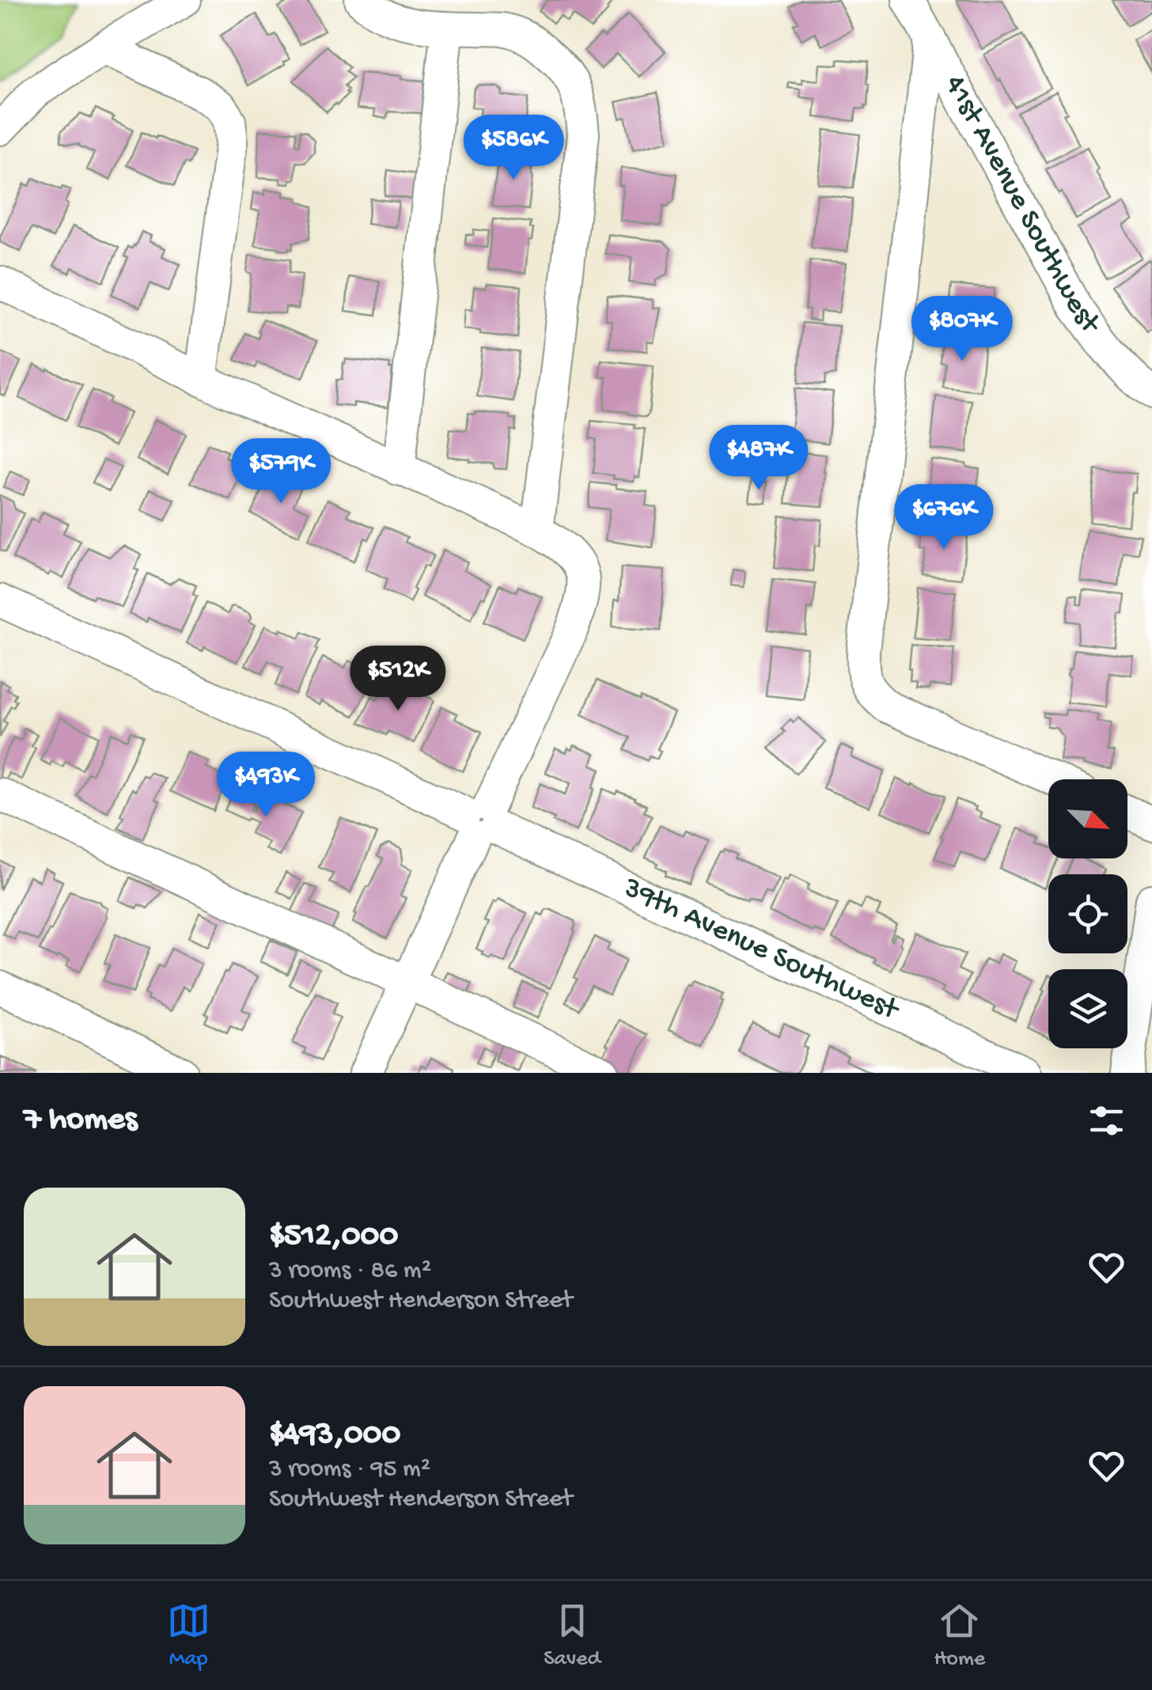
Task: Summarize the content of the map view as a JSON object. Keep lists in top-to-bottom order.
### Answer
{
  "streets": {
    "street": ["41st Avenue Southwest", "39th Avenue Southwest"]
  },
  "north": "bottom right",
  "page": {
    "price": [
      "$586K",
      "$807K",
      "$487K",
      "$579K",
      "$676K",
      "$512K",
      "$493K"
    ],
    "heading": "7 homes",
    "list": [
      {
        "name": "$512,000",
        "note": "3 rooms · 86 m² · Southwest Henderson Street"
      },
      {
        "name": "$493,000",
        "note": "3 rooms · 95 m² · Southwest Henderson Street"
      }
    ],
    "tabs": ["Map", "Saved", "Home"]
  }
}
